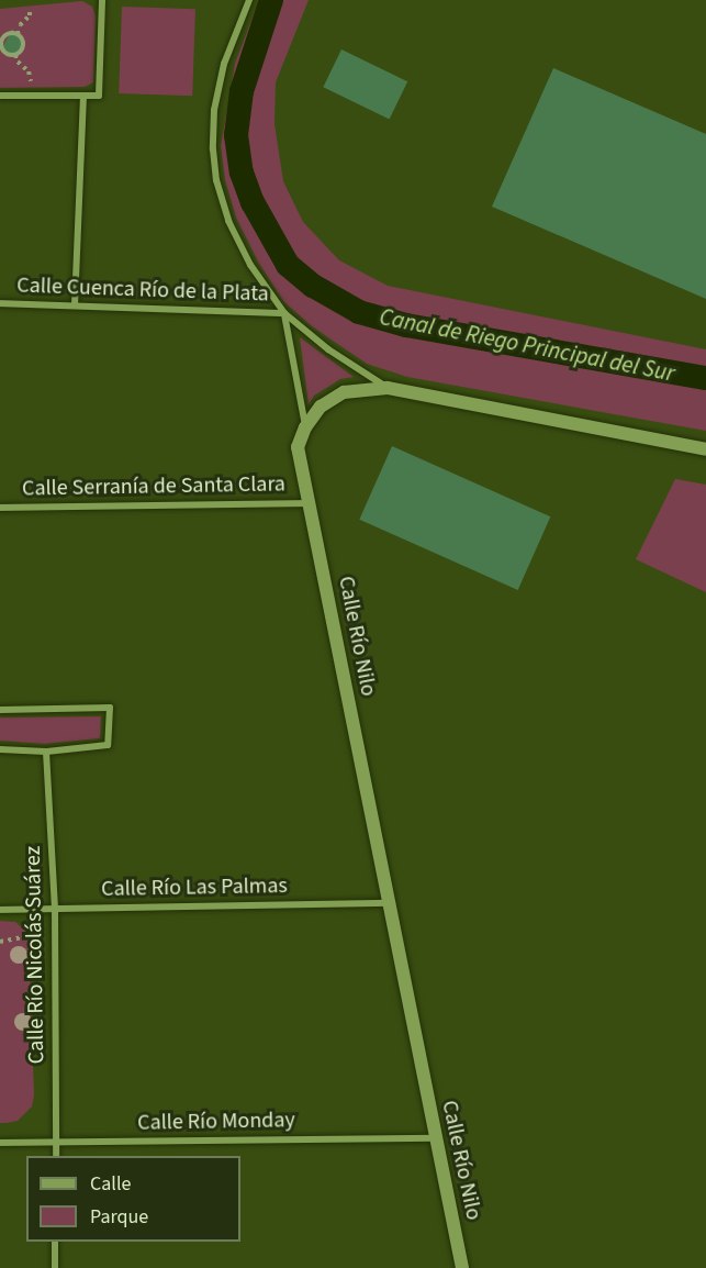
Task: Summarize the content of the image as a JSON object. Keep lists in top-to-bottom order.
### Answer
{
  "streets": {
    "main road": ["Calle Río Nilo"],
    "street": [
      "Calle Cuenca Río de la Plata",
      "Calle Serranía de Santa Clara",
      "Calle Río Las Palmas",
      "Calle Río Nicolás Suárez",
      "Calle Río Monday"
    ]
  },
  "crossings": [
    ["Calle Serranía de Santa Clara", "Calle Río Nilo"],
    ["Calle Río Nilo", "Calle Río Las Palmas"],
    ["Calle Río Nilo", "Calle Río Monday"],
    ["Calle Río Las Palmas", "Calle Río Nicolás Suárez"],
    ["Calle Río Nicolás Suárez", "Calle Río Monday"]
  ],
  "water": ["Canal de Riego Principal del Sur"],
  "legend": ["Calle", "Parque"]
}
